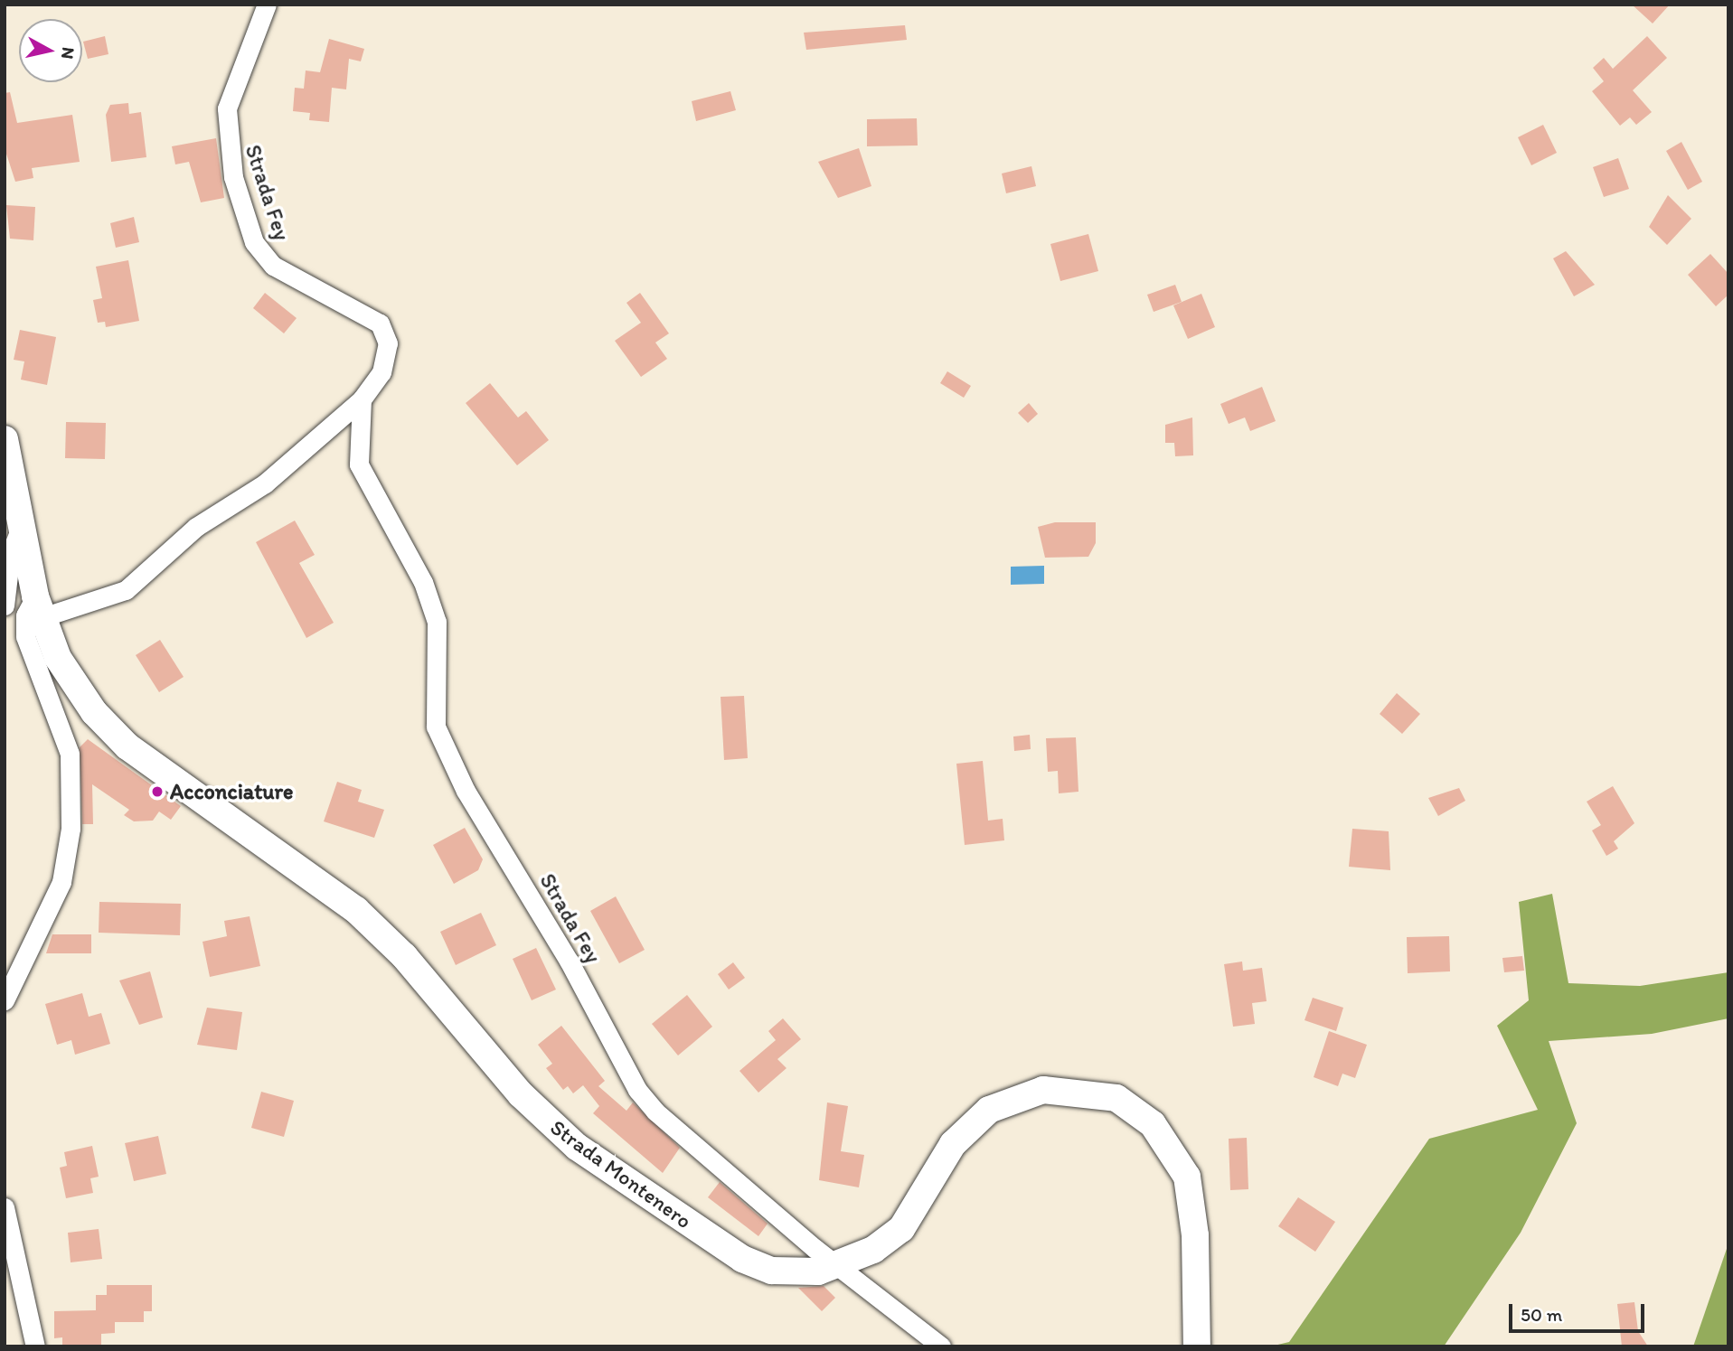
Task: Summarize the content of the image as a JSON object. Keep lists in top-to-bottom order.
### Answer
{
  "streets": {
    "main road": ["Strada Montenero"],
    "street": ["Strada Fey"]
  },
  "crossings": [
    ["Strada Fey", "Strada Montenero"]
  ],
  "places": ["Acconciature"],
  "scale_bar": "50 m",
  "north": "right"
}
